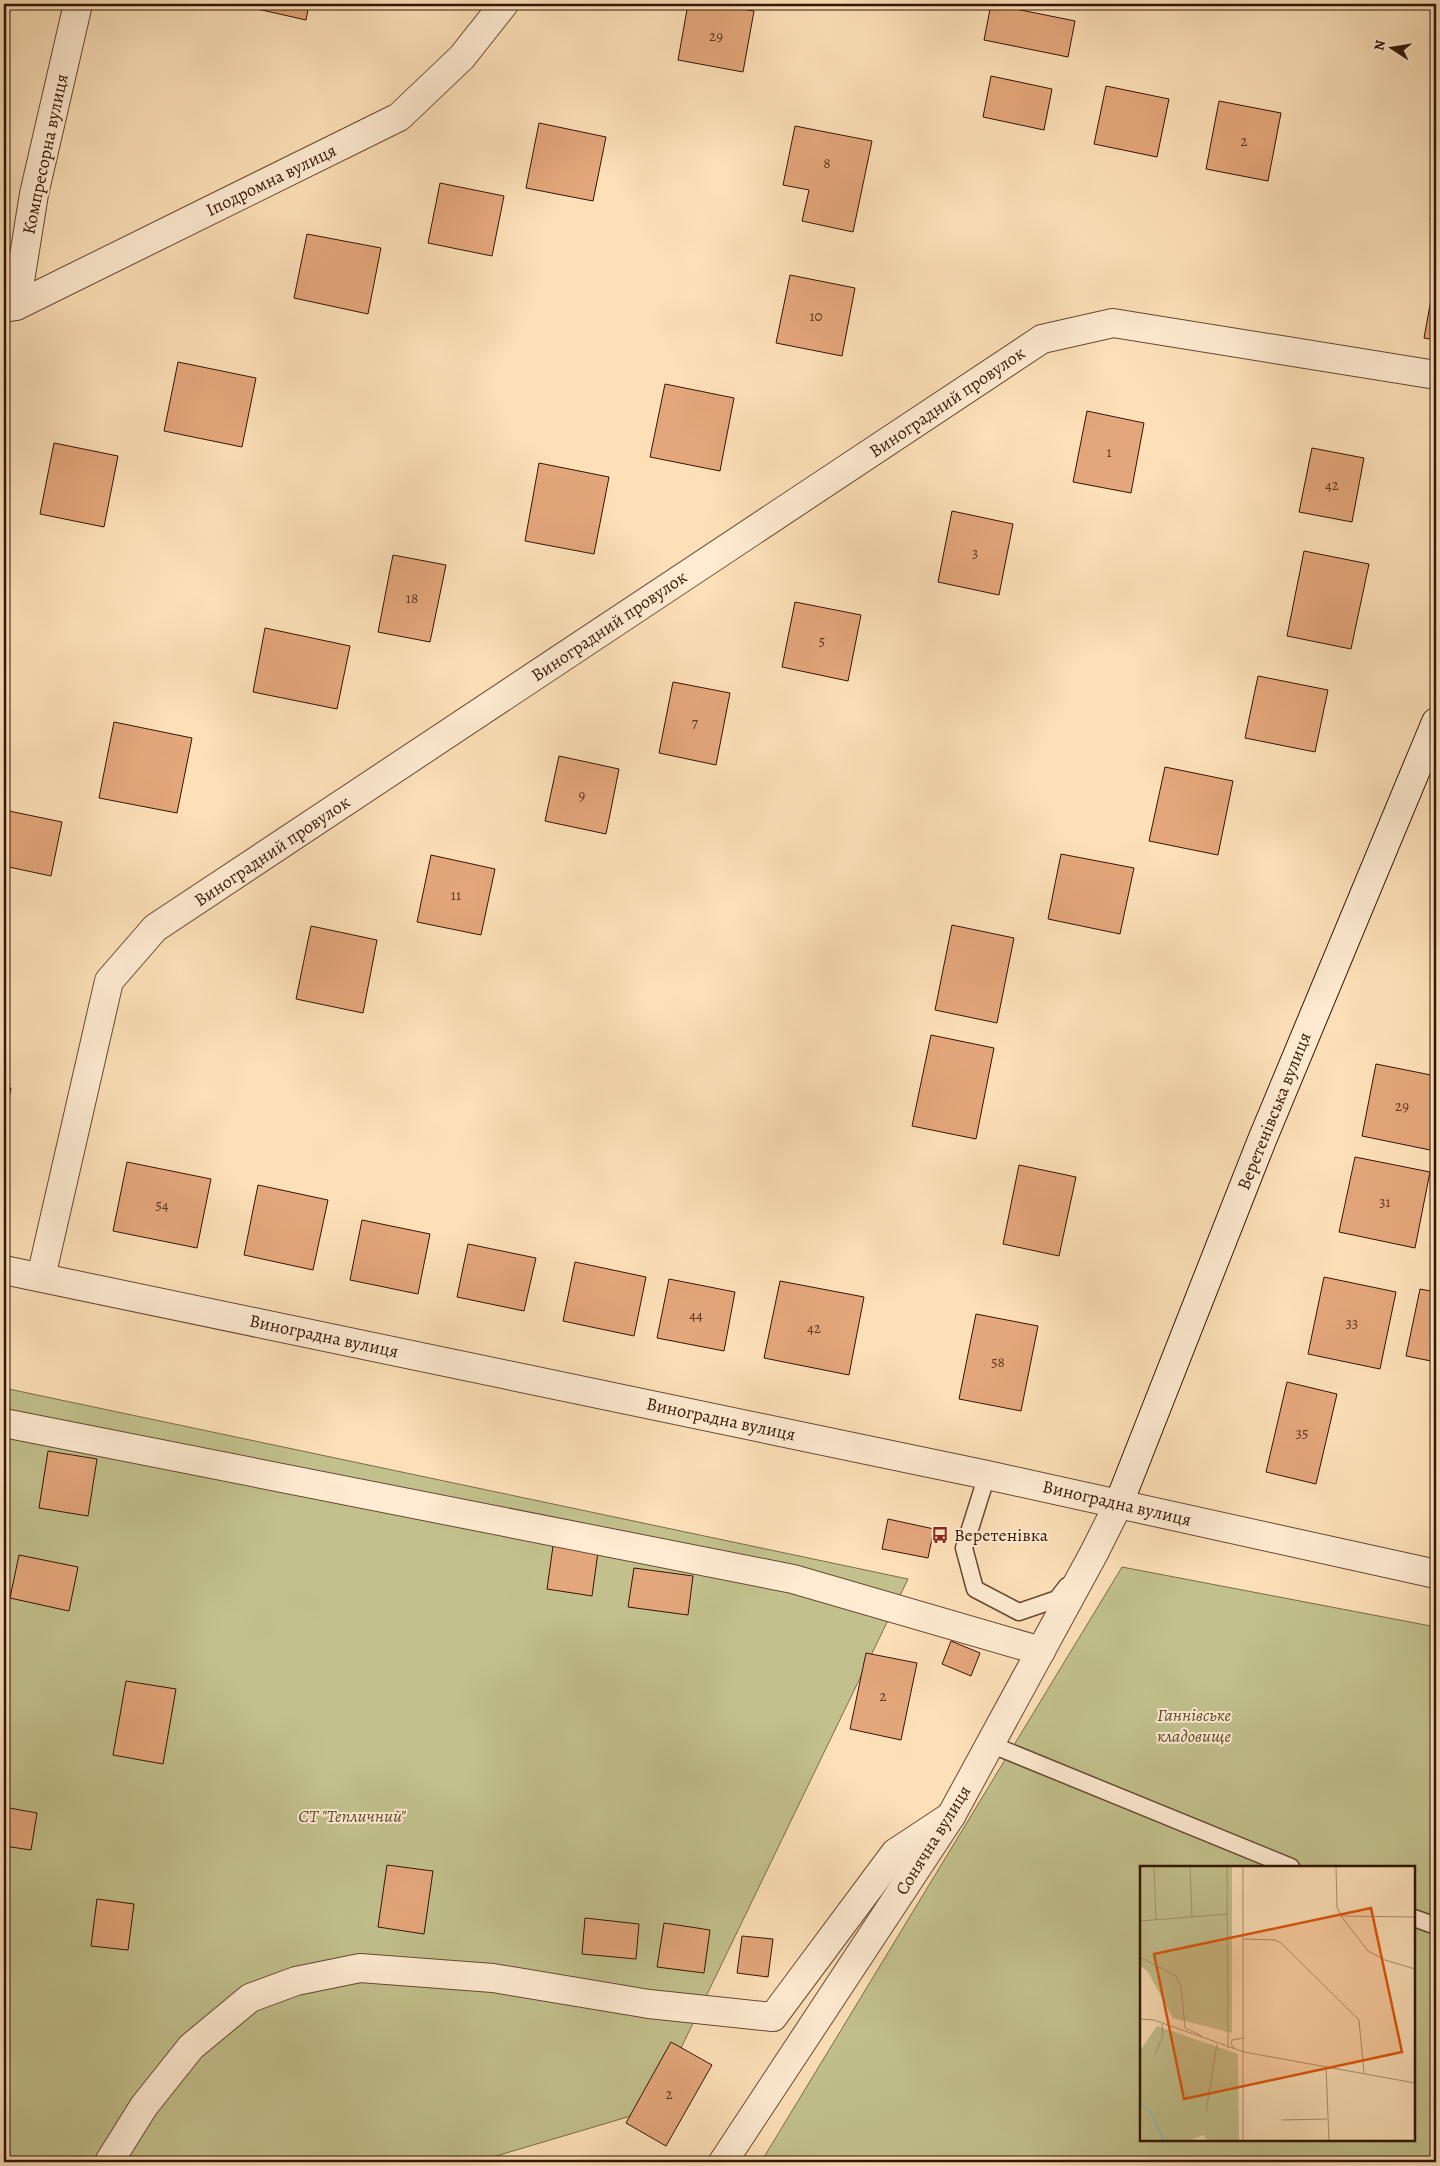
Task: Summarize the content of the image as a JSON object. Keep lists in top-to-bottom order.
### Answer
{
  "streets": {
    "street": [
      "Компресорна вулиця",
      "Іподромна вулиця",
      "Виноградний провулок",
      "Веретенівська вулиця",
      "Виноградна вулиця",
      "Сонячна вулиця"
    ]
  },
  "crossings": [
    ["Компресорна вулиця", "Іподромна вулиця"],
    ["Виноградний провулок", "Виноградна вулиця"],
    ["Веретенівська вулиця", "Виноградна вулиця"],
    ["Веретенівська вулиця", "Сонячна вулиця"],
    ["Виноградна вулиця", "Сонячна вулиця"]
  ],
  "parks": ["Ганнівське кладовище", "СТ \"Тепличний\""],
  "places": {
    "bus stop": ["Веретенівка"]
  },
  "house_numbers": [
    "29",
    "2",
    "8",
    "10",
    "1",
    "42",
    "3",
    "18",
    "5",
    "7",
    "9",
    "11",
    "29",
    "31",
    "54",
    "44",
    "33",
    "42",
    "58",
    "35",
    "2",
    "2"
  ],
  "north": "left"
}
